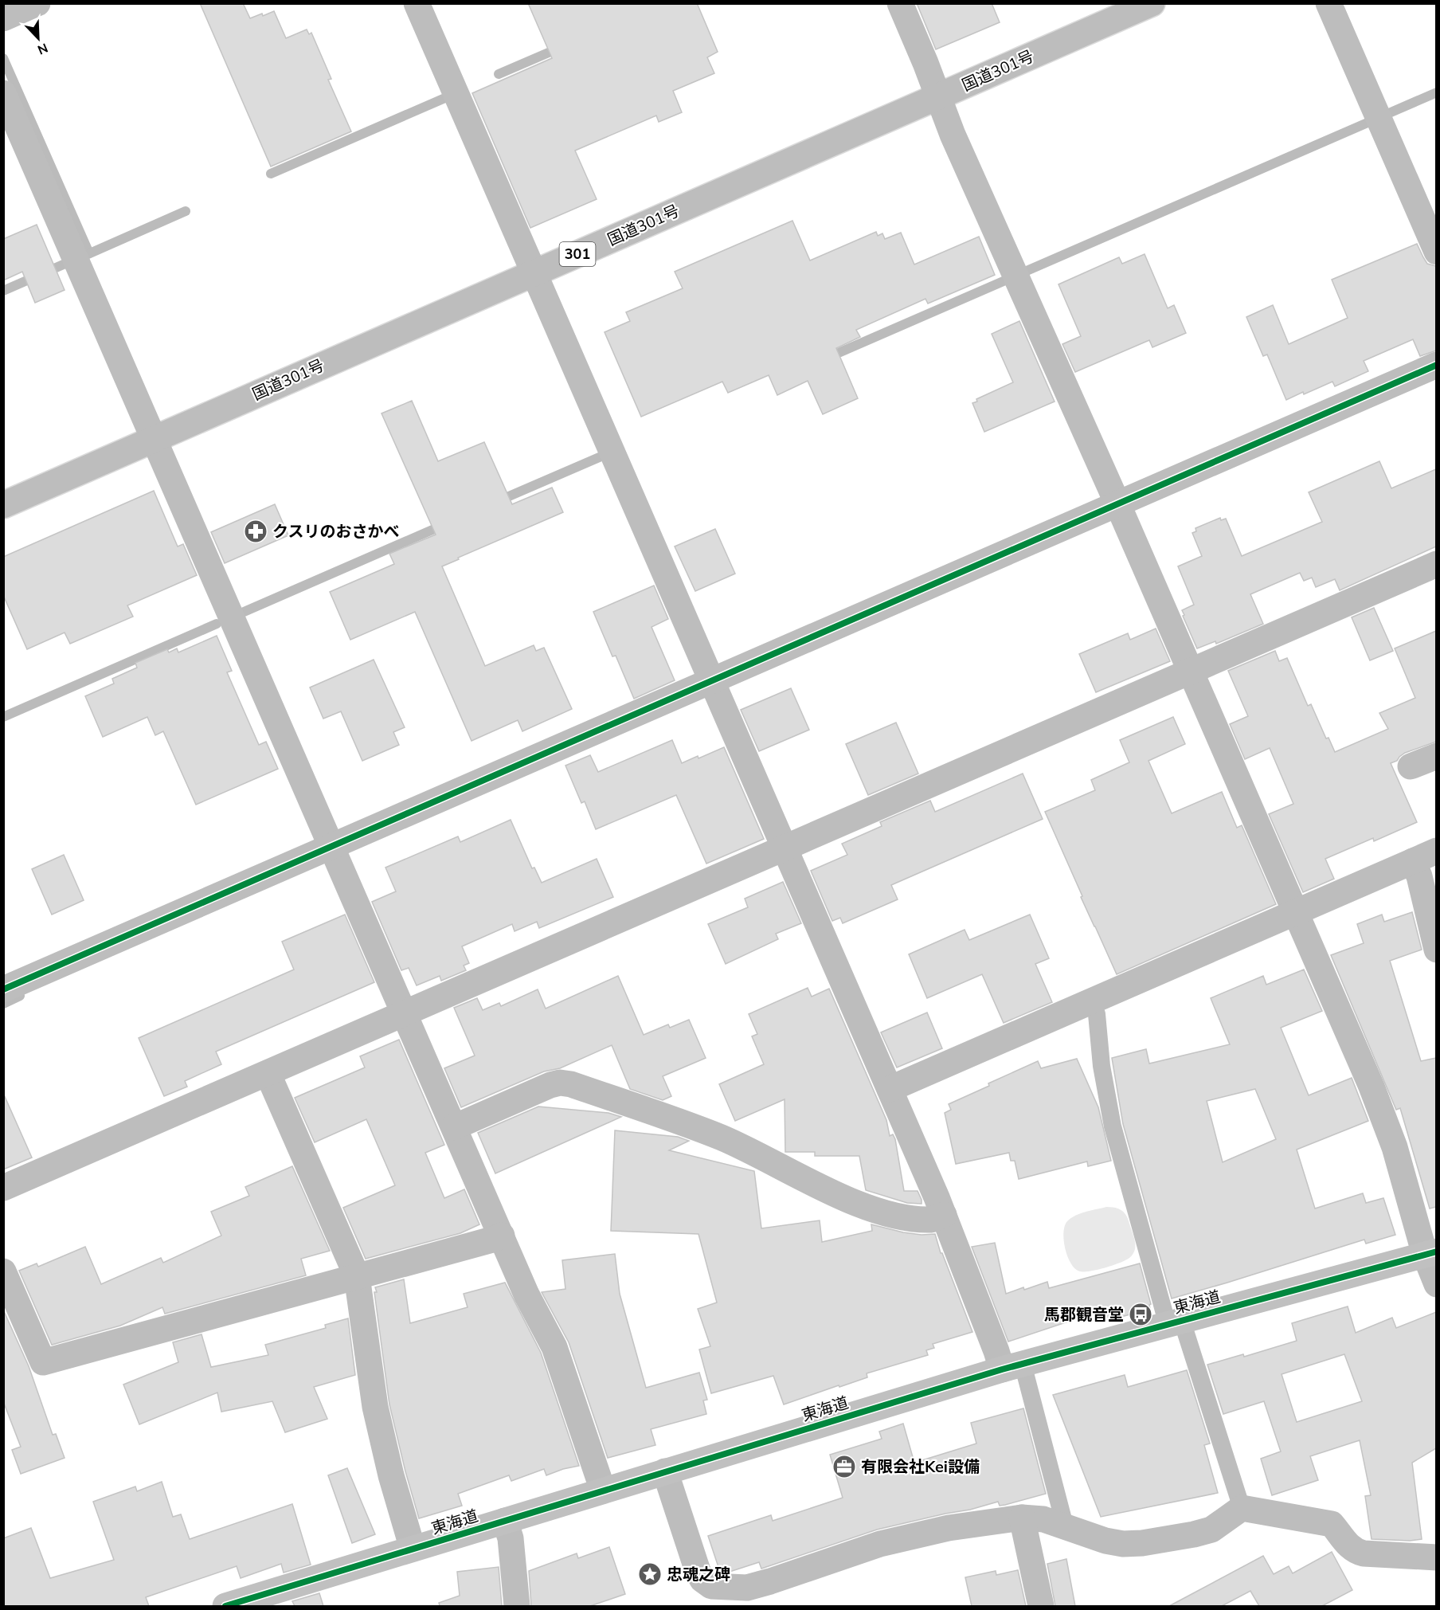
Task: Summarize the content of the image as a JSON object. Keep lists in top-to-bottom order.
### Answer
{
  "streets": {
    "main road": ["国道301号", "301", "東海道"]
  },
  "places": {
    "pharmacy": ["クスリのおさかべ"],
    "bus stop": ["馬郡観音堂"],
    "office": ["有限会社Kei設備"],
    "place": ["忠魂之碑"]
  },
  "north": "bottom right"
}
